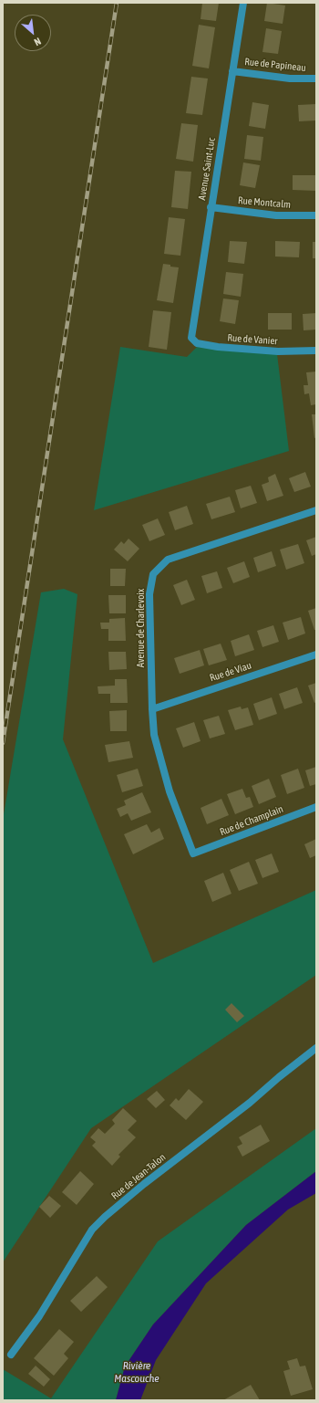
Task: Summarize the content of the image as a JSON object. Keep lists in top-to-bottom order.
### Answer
{
  "streets": {
    "street": [
      "Rue de Papineau",
      "Avenue Saint-Luc",
      "Rue Montcalm",
      "Rue de Vanier",
      "Avenue de Charlevoix",
      "Rue de Viau",
      "Rue de Champlain",
      "Rue de Jean-Talon"
    ]
  },
  "crossings": [
    ["Rue de Papineau", "Avenue Saint-Luc"],
    ["Avenue Saint-Luc", "Rue Montcalm"],
    ["Avenue Saint-Luc", "Rue de Vanier"],
    ["Avenue de Charlevoix", "Rue de Viau"],
    ["Avenue de Charlevoix", "Rue de Champlain"]
  ],
  "water": ["Rivière Mascouche"],
  "north": "bottom right"
}
